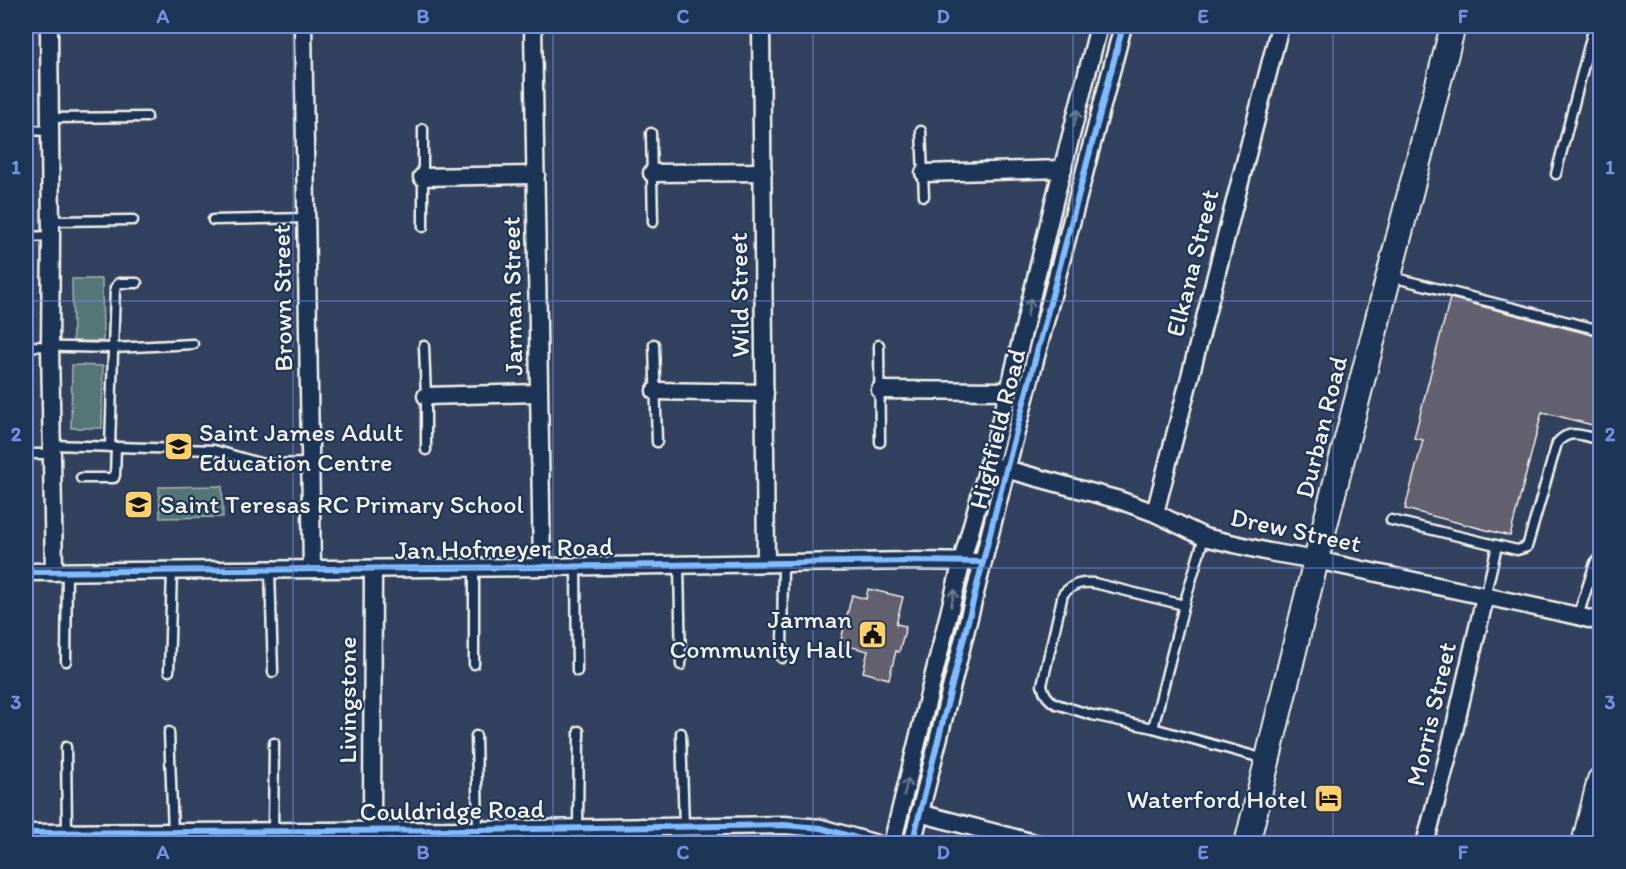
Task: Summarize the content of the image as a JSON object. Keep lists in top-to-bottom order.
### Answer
{
  "streets": {
    "street": [
      "Elkana Street",
      "Wild Street",
      "Jarman Street",
      "Brown Street",
      "Durban Road",
      "Highfield Road",
      "Drew Street",
      "Jan Hofmeyer Road",
      "Livingstone",
      "Morris Street",
      "Couldridge Road"
    ]
  },
  "crossings": [
    ["Elkana Street", "Drew Street"],
    ["Wild Street", "Jan Hofmeyer Road"],
    ["Jarman Street", "Jan Hofmeyer Road"],
    ["Brown Street", "Jan Hofmeyer Road"],
    ["Durban Road", "Drew Street"],
    ["Highfield Road", "Drew Street"],
    ["Highfield Road", "Jan Hofmeyer Road"],
    ["Drew Street", "Morris Street"],
    ["Jan Hofmeyer Road", "Livingstone"],
    ["Livingstone", "Couldridge Road"]
  ],
  "places": {
    "school or university": ["Saint James Adult Education Centre", "Saint Teresas RC Primary School"],
    "public building": ["Jarman Community Hall"],
    "hotel": ["Waterford Hotel"]
  },
  "grid": {
    "columns": [
      "A",
      "B",
      "C",
      "D",
      "E",
      "F"
    ],
    "rows": ["1", "2", "3"]
  }
}
